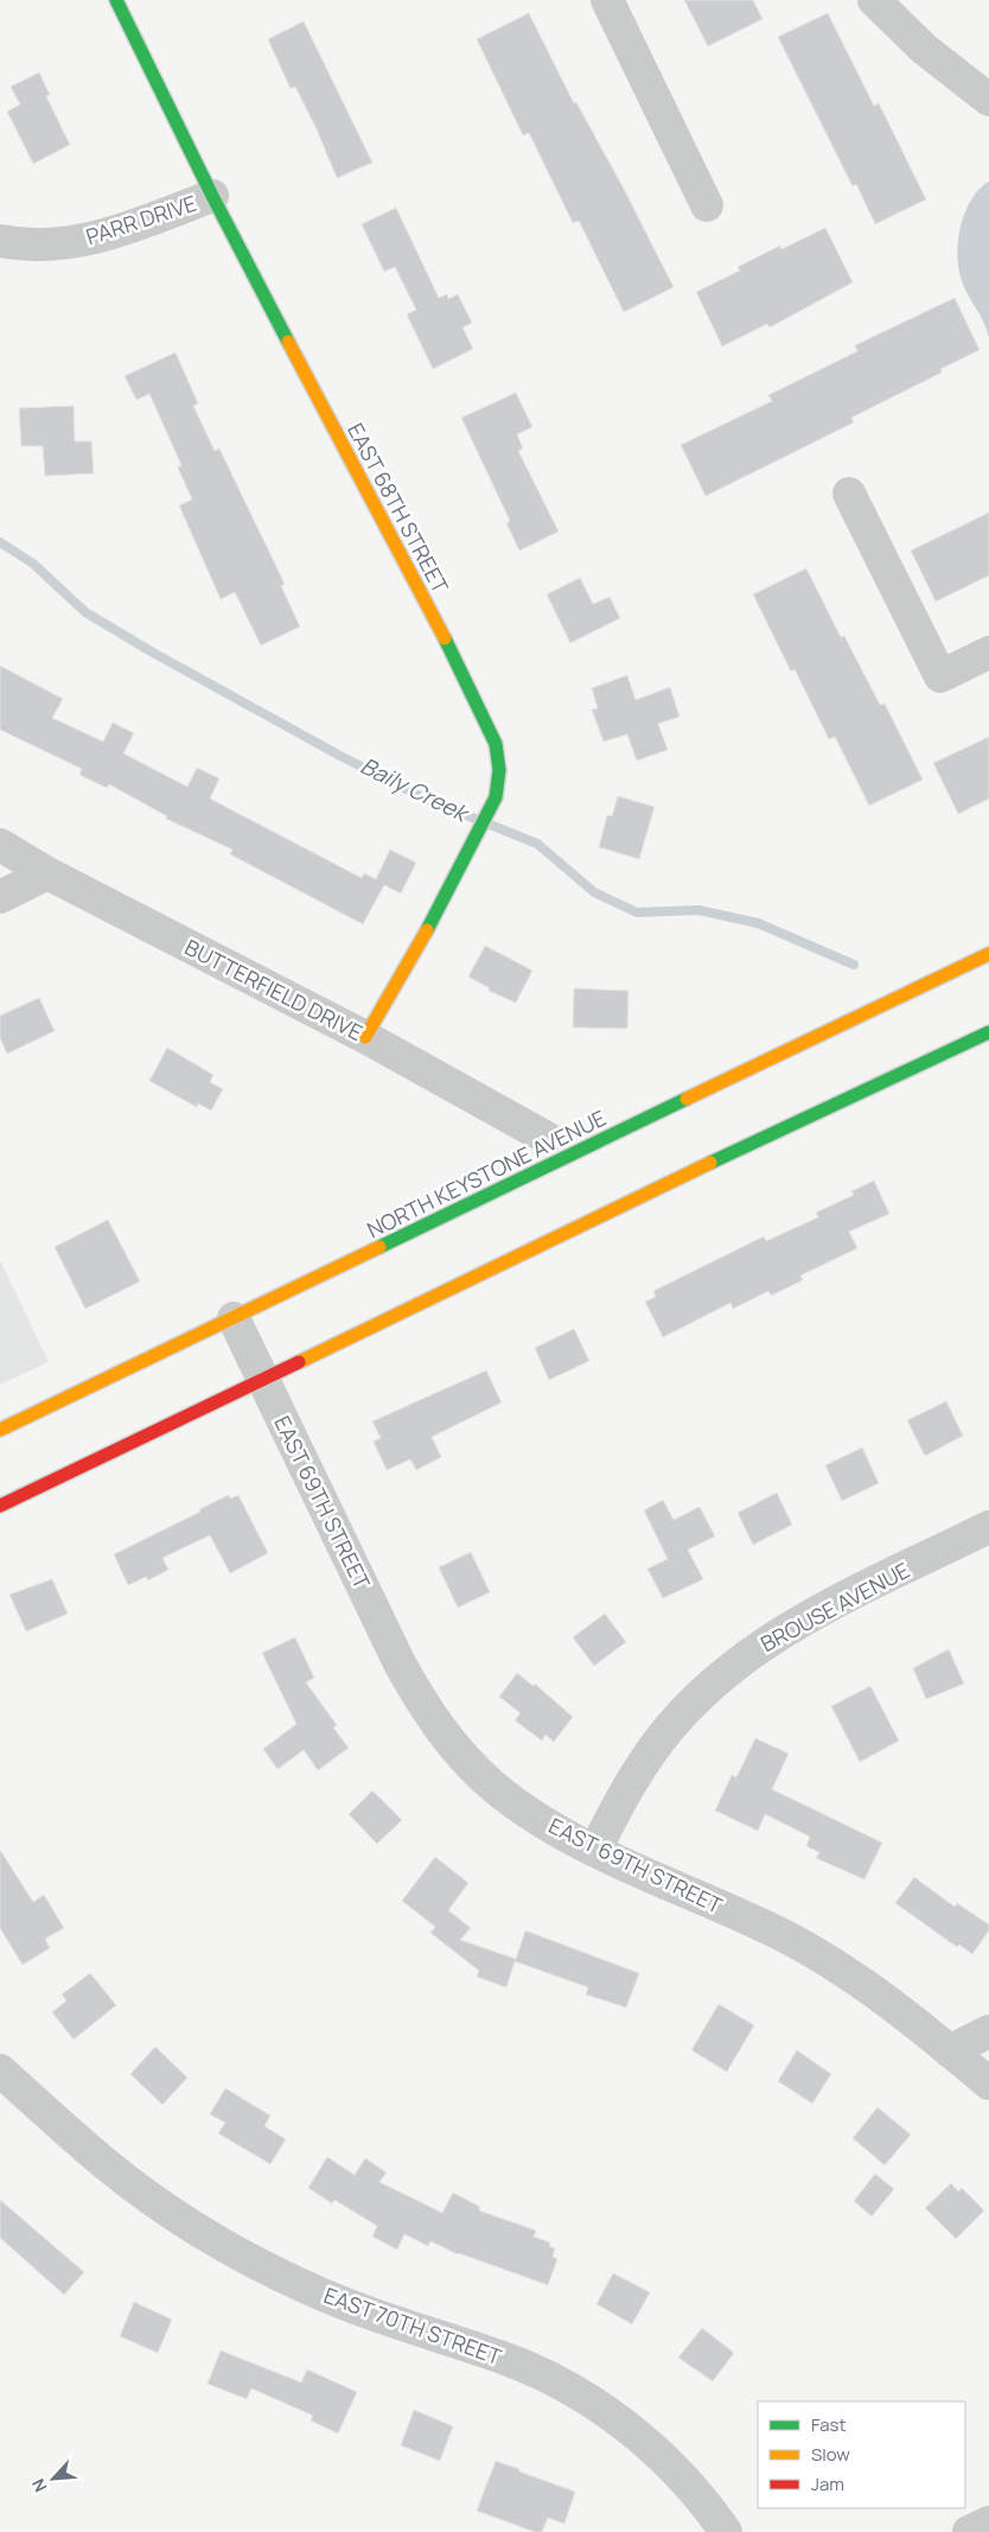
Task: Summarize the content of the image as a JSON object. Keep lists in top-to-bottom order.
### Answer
{
  "streets": {
    "main road": ["EAST 68TH STREET", "NORTH KEYSTONE AVENUE"],
    "street": [
      "PARR DRIVE",
      "BUTTERFIELD DRIVE",
      "EAST 69TH STREET",
      "BROUSE AVENUE",
      "EAST 70TH STREET"
    ]
  },
  "crossings": [
    ["PARR DRIVE", "EAST 68TH STREET"],
    ["EAST 68TH STREET", "BUTTERFIELD DRIVE"],
    ["NORTH KEYSTONE AVENUE", "EAST 69TH STREET"],
    ["EAST 69TH STREET", "BROUSE AVENUE"]
  ],
  "water": ["Baily Creek"],
  "legend": ["Fast", "Slow", "Jam"],
  "north": "bottom left"
}
